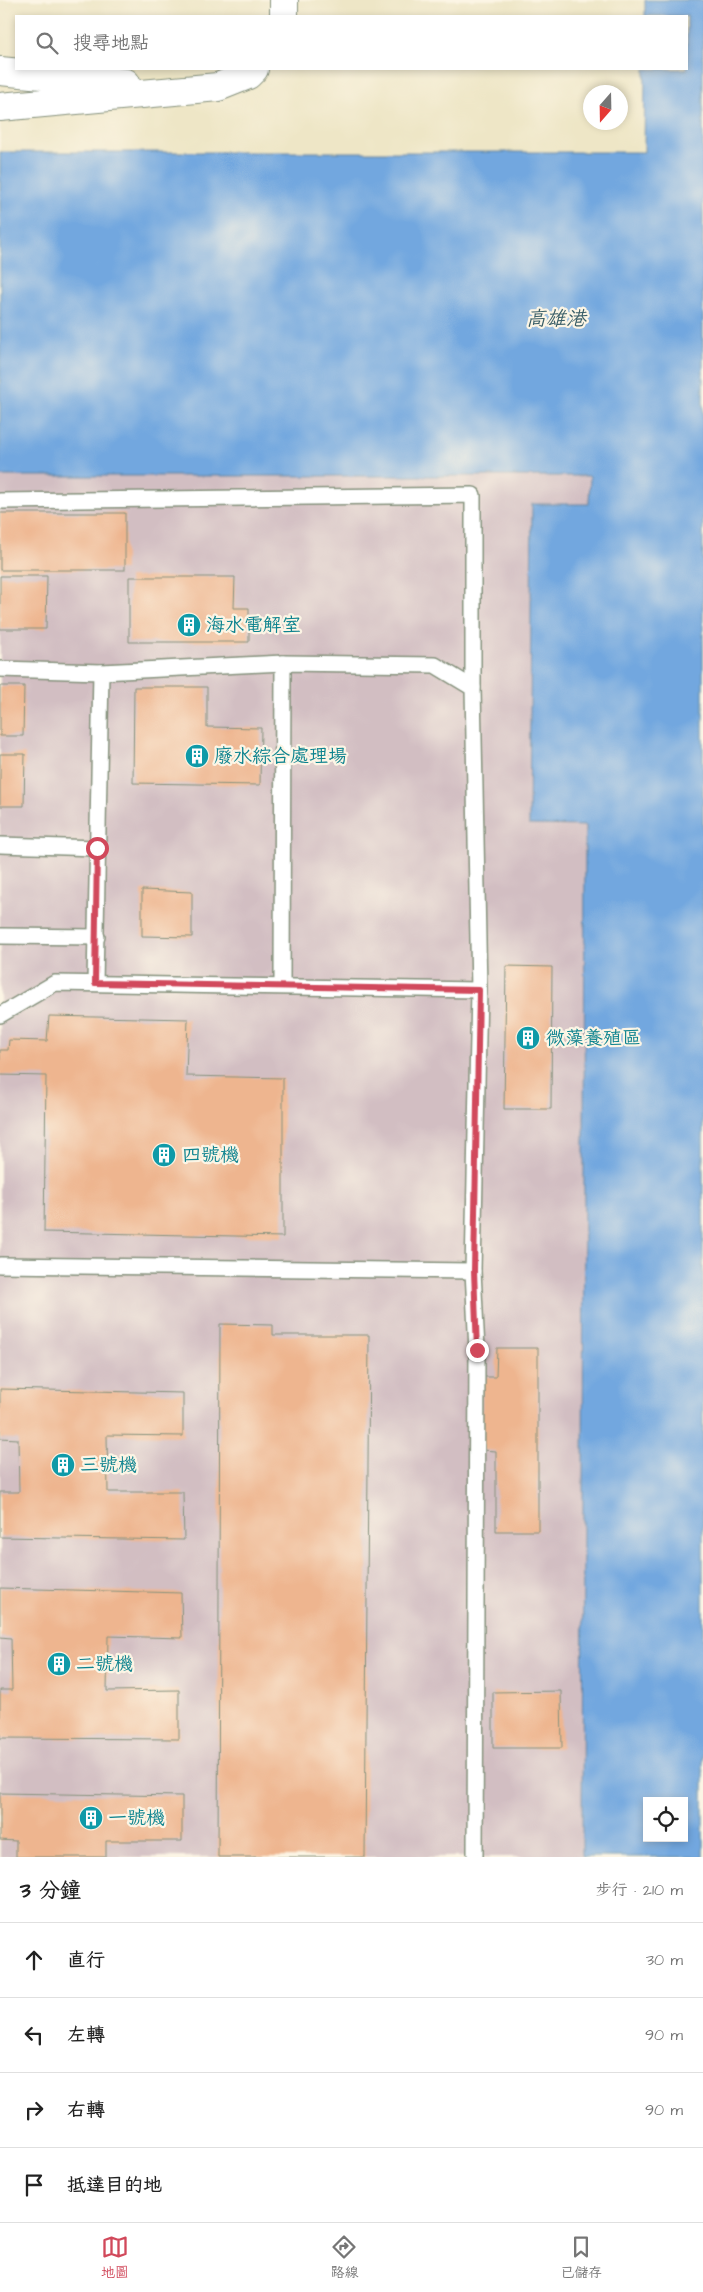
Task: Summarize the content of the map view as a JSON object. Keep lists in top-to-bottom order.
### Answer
{
  "water": ["高雄港"],
  "places": {
    "building": [
      "海水電解室",
      "廢水綜合處理場",
      "微藻養殖區",
      "四號機",
      "三號機",
      "二號機",
      "一號機"
    ]
  },
  "north": "bottom",
  "page": {
    "search": "搜尋地點",
    "heading": ["3 分鐘", "步行 · 210 m"],
    "list": [
      ["直行", "30 m"],
      ["左轉", "90 m"],
      ["右轉", "90 m"],
      "抵達目的地"
    ],
    "nav": ["地圖", "路線", "已儲存"]
  }
}
